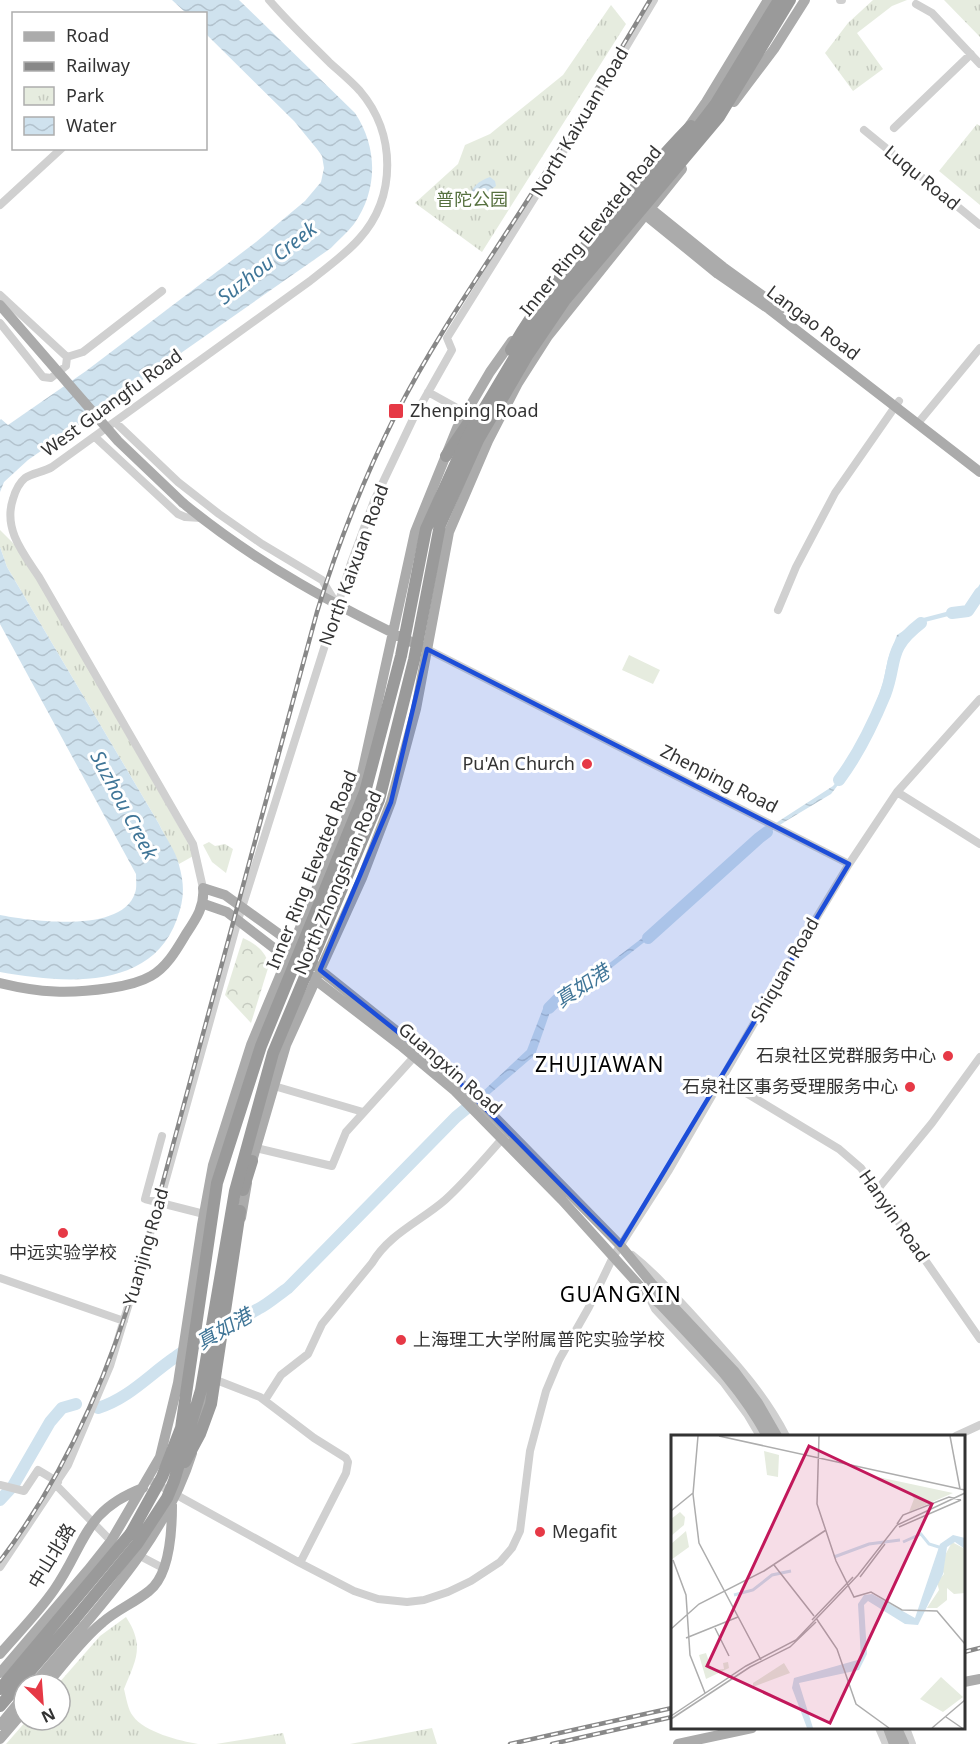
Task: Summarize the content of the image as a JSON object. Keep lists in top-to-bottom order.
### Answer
{
  "streets": {
    "highway": ["Inner Ring Elevated Road"],
    "main road": [
      "Langao Road",
      "West Guangfu Road",
      "Zhenping Road",
      "North Zhongshan Road",
      "Guangxin Road",
      "中山北路"
    ],
    "street": [
      "North Kaixuan Road",
      "Luqu Road",
      "Shiquan Road",
      "Hanyin Road",
      "Yuanjing Road"
    ]
  },
  "crossings": [
    ["North Kaixuan Road", "Zhenping Road"],
    ["North Kaixuan Road", "Guangxin Road"],
    ["North Kaixuan Road", "Yuanjing Road"],
    ["Inner Ring Elevated Road", "North Zhongshan Road"],
    ["Inner Ring Elevated Road", "Shiquan Road"],
    ["Langao Road", "North Zhongshan Road"],
    ["West Guangfu Road", "Guangxin Road"],
    ["Zhenping Road", "North Zhongshan Road"],
    ["Zhenping Road", "Shiquan Road"],
    ["North Zhongshan Road", "Shiquan Road"],
    ["North Zhongshan Road", "Guangxin Road"],
    ["North Zhongshan Road", "中山北路"],
    ["Shiquan Road", "Guangxin Road"],
    ["Shiquan Road", "Hanyin Road"],
    ["Shiquan Road", "中山北路"],
    ["Guangxin Road", "Yuanjing Road"]
  ],
  "districts": ["ZHUJIAWAN", "GUANGXIN"],
  "water": ["Suzhou Creek", "真如港"],
  "parks": ["普陀公园"],
  "places": {
    "transit": ["Zhenping Road"],
    "other": [
      "Pu'An Church",
      "石泉社区党群服务中心",
      "石泉社区事务受理服务中心",
      "中远实验学校",
      "上海理工大学附属普陀实验学校",
      "Megafit"
    ]
  },
  "legend": [
    "Road",
    "Railway",
    "Park",
    "Water"
  ],
  "north": "bottom right"
}
